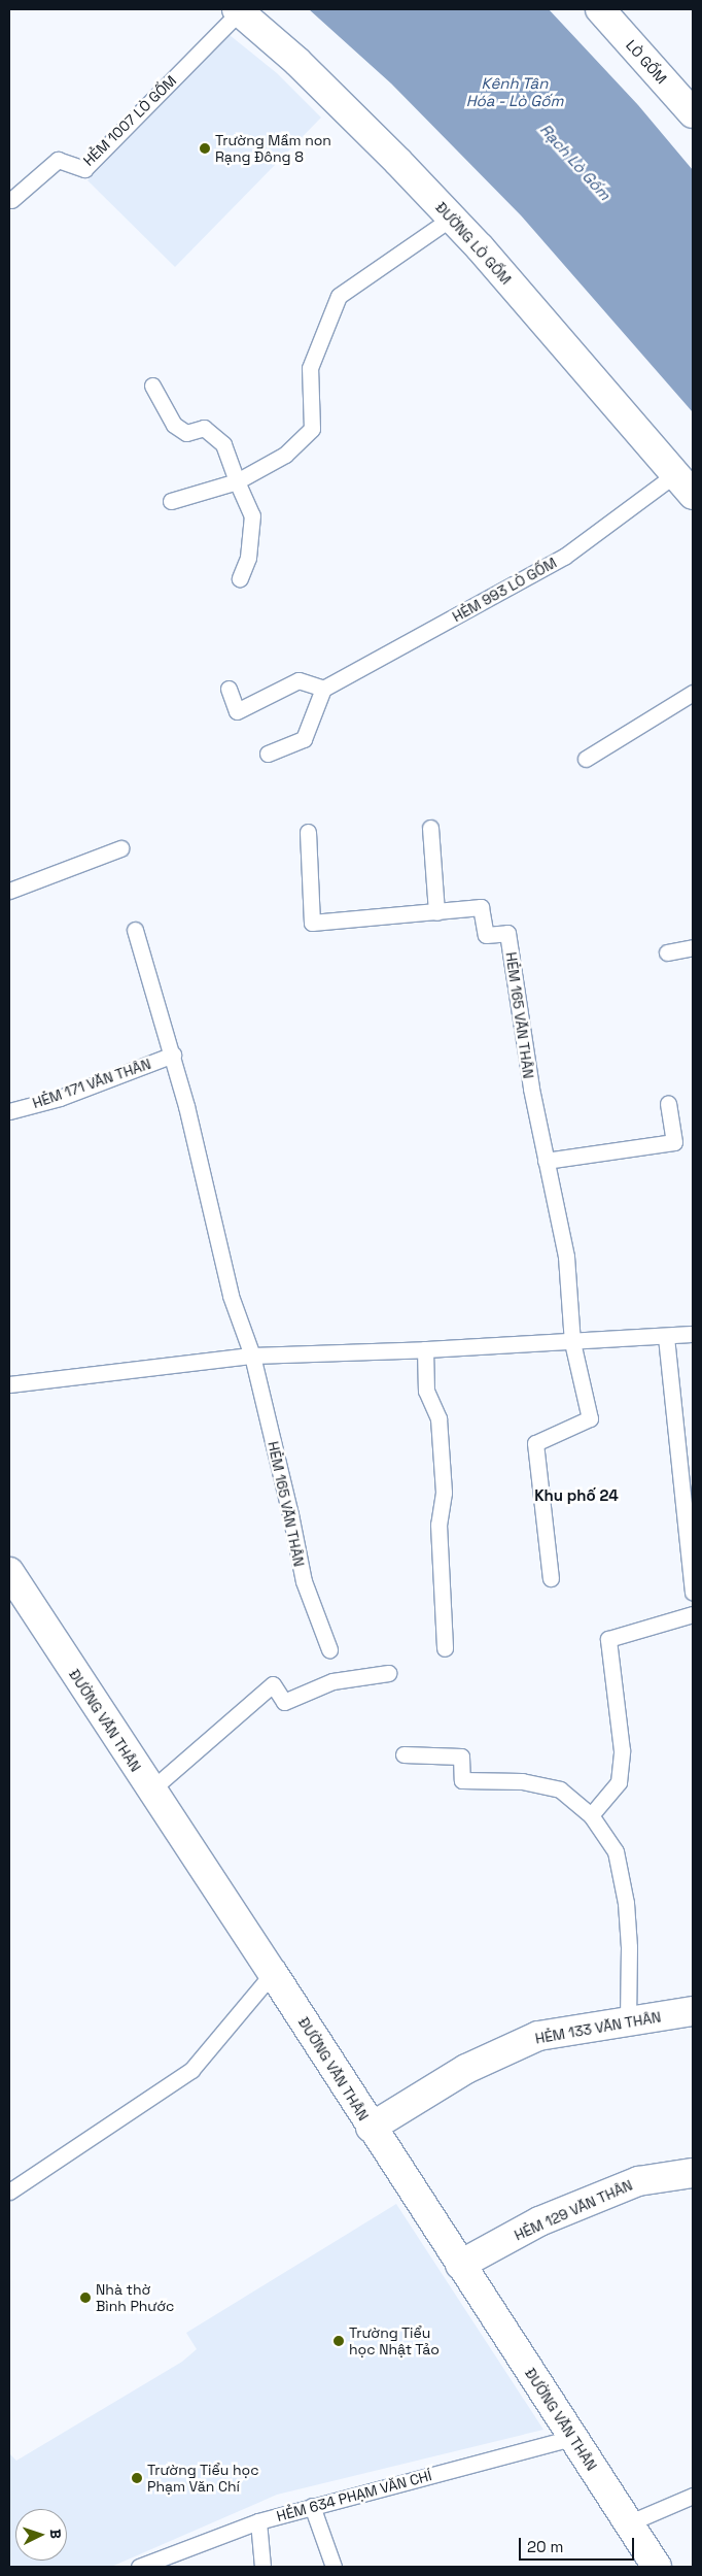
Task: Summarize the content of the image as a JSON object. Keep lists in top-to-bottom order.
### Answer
{
  "streets": {
    "street": [
      "LÒ GỐM",
      "ĐƯỜNG LÒ GỐM",
      "ĐƯỜNG VĂN THÂN",
      "HẺM 133 VĂN THÂN",
      "HẺM 129 VĂN THÂN"
    ],
    "lane": [
      "HẺM 1007 LÒ GỐM",
      "HẺM 993 LÒ GỐM",
      "HẺM 165 VĂN THÂN",
      "HẺM 171 VĂN THÂN",
      "HẺM 634 PHẠM VĂN CHÍ"
    ]
  },
  "crossings": [
    ["HẺM 1007 LÒ GỐM", "ĐƯỜNG LÒ GỐM"],
    ["ĐƯỜNG LÒ GỐM", "HẺM 993 LÒ GỐM"],
    ["HẺM 165 VĂN THÂN", "HẺM 171 VĂN THÂN"],
    ["ĐƯỜNG VĂN THÂN", "HẺM 133 VĂN THÂN"],
    ["ĐƯỜNG VĂN THÂN", "HẺM 129 VĂN THÂN"],
    ["ĐƯỜNG VĂN THÂN", "HẺM 634 PHẠM VĂN CHÍ"]
  ],
  "districts": ["Khu phố 24"],
  "water": ["Kênh Tân Hóa - Lò Gốm", "Rạch Lò Gốm"],
  "places": [
    "Trường Mầm non Rạng Đông 8",
    "Nhà thờ Bình Phước",
    "Trường Tiểu học Nhật Tảo",
    "Trường Tiểu học Phạm Văn Chí"
  ],
  "scale_bar": "20 m",
  "north": "right"
}
